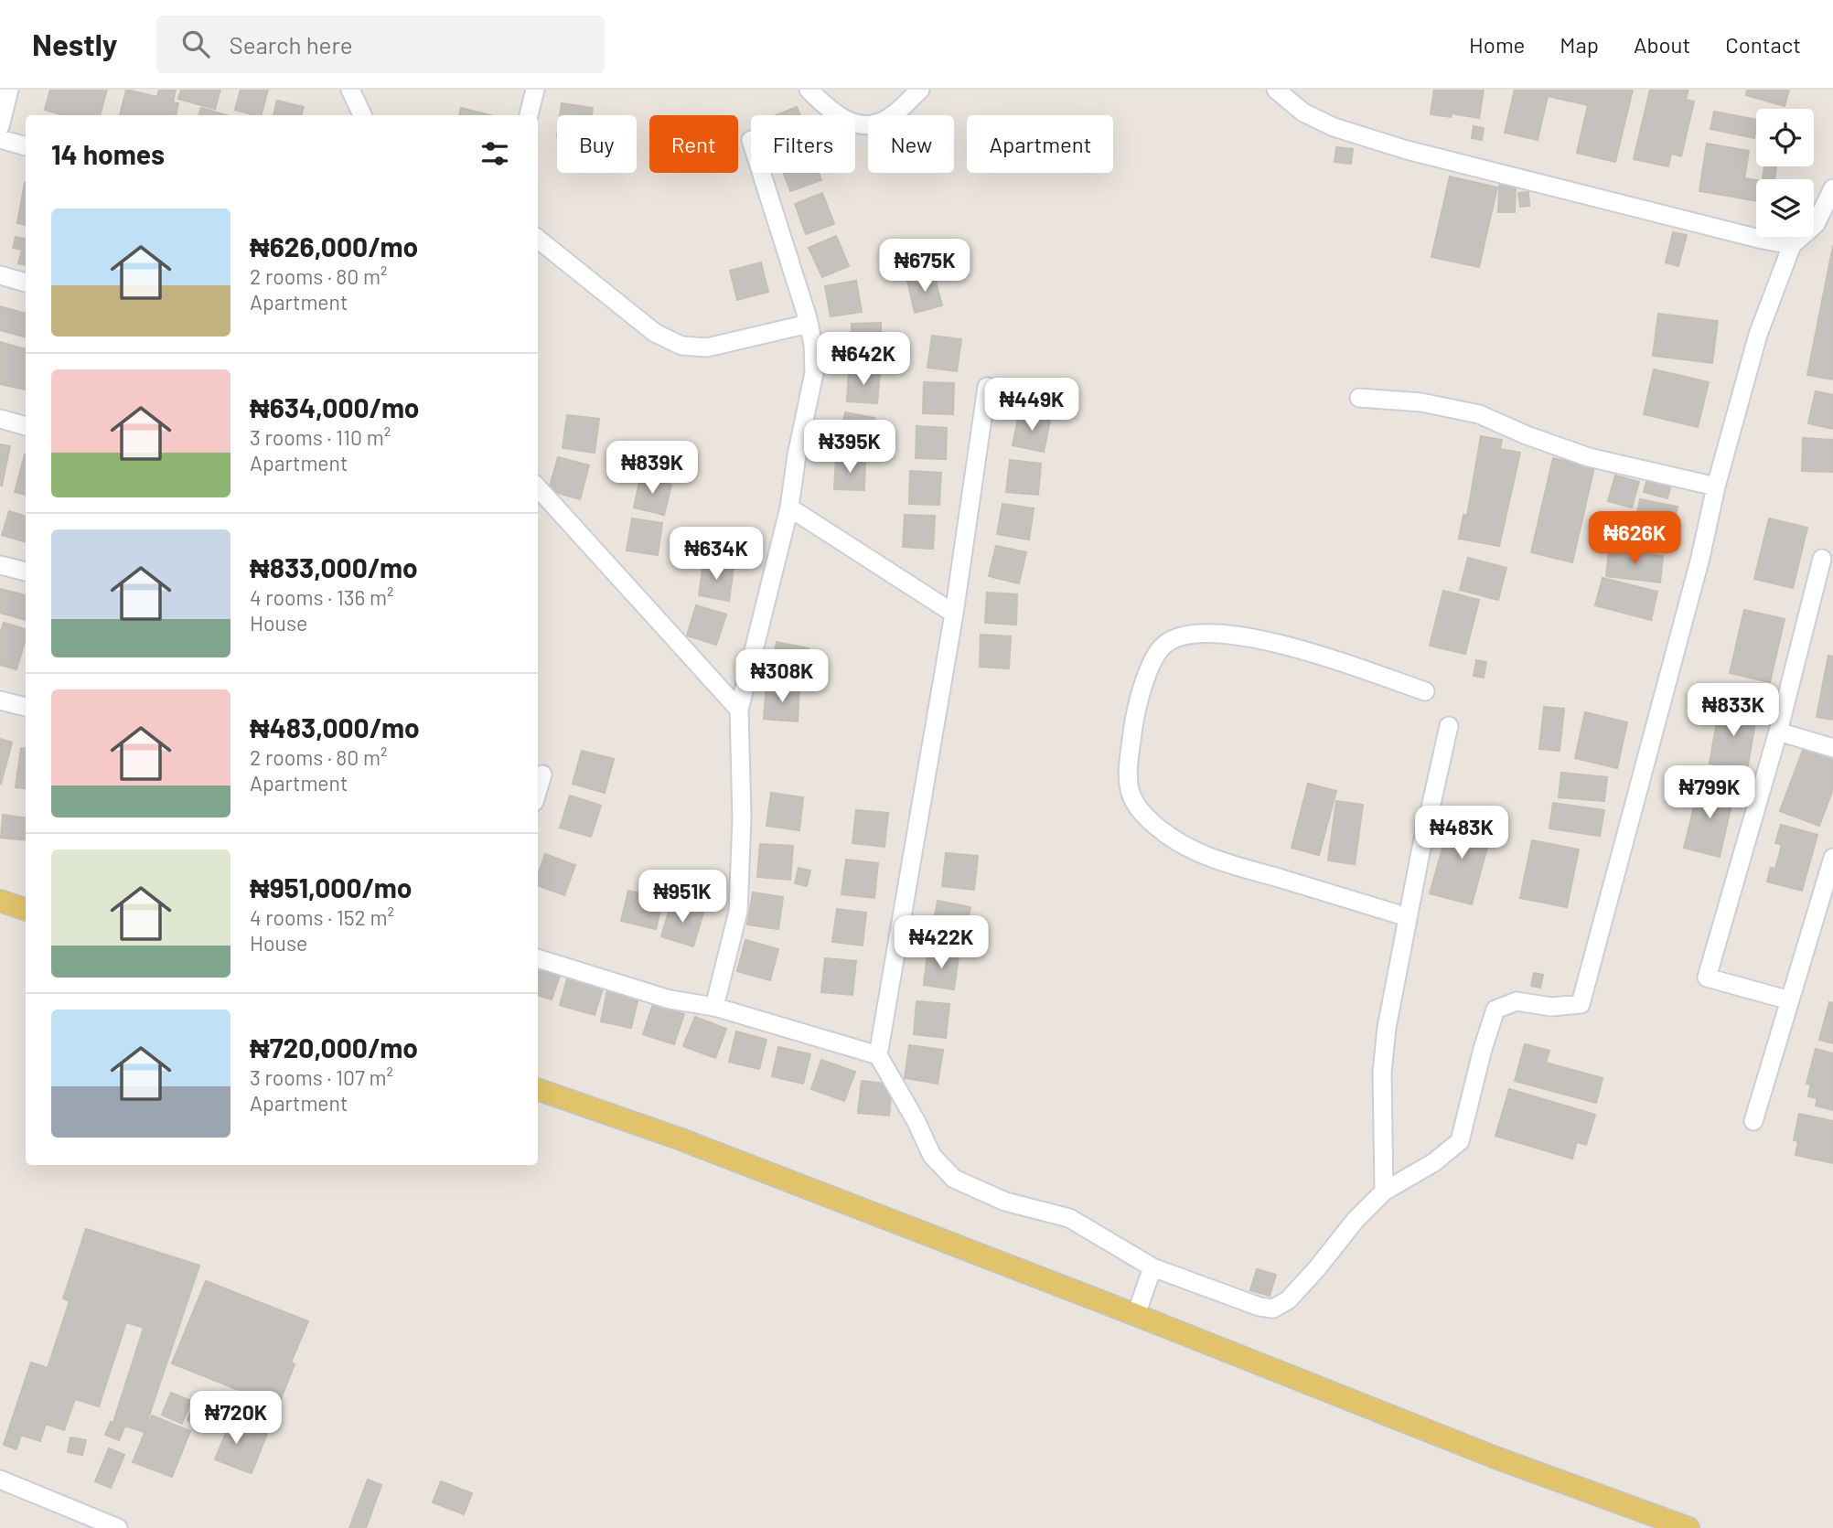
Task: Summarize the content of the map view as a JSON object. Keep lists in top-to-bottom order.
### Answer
{
  "page": {
    "header": "Nestly",
    "search": "Search here",
    "nav": [
      "Home",
      "Map",
      "About",
      "Contact"
    ],
    "chip": [
      "Buy",
      "Rent",
      "Filters",
      "New",
      "Apartment"
    ],
    "heading": "14 homes",
    "list": [
      {
        "name": "₦626,000/mo",
        "note": "2 rooms · 80 m² · Apartment"
      },
      {
        "name": "₦634,000/mo",
        "note": "3 rooms · 110 m² · Apartment"
      },
      {
        "name": "₦833,000/mo",
        "note": "4 rooms · 136 m² · House"
      },
      {
        "name": "₦483,000/mo",
        "note": "2 rooms · 80 m² · Apartment"
      },
      {
        "name": "₦951,000/mo",
        "note": "4 rooms · 152 m² · House"
      },
      {
        "name": "₦720,000/mo",
        "note": "3 rooms · 107 m² · Apartment"
      }
    ],
    "price": [
      "₦675K",
      "₦642K",
      "₦449K",
      "₦395K",
      "₦839K",
      "₦626K",
      "₦634K",
      "₦308K",
      "₦833K",
      "₦799K",
      "₦483K",
      "₦951K",
      "₦422K",
      "₦720K"
    ]
  }
}
